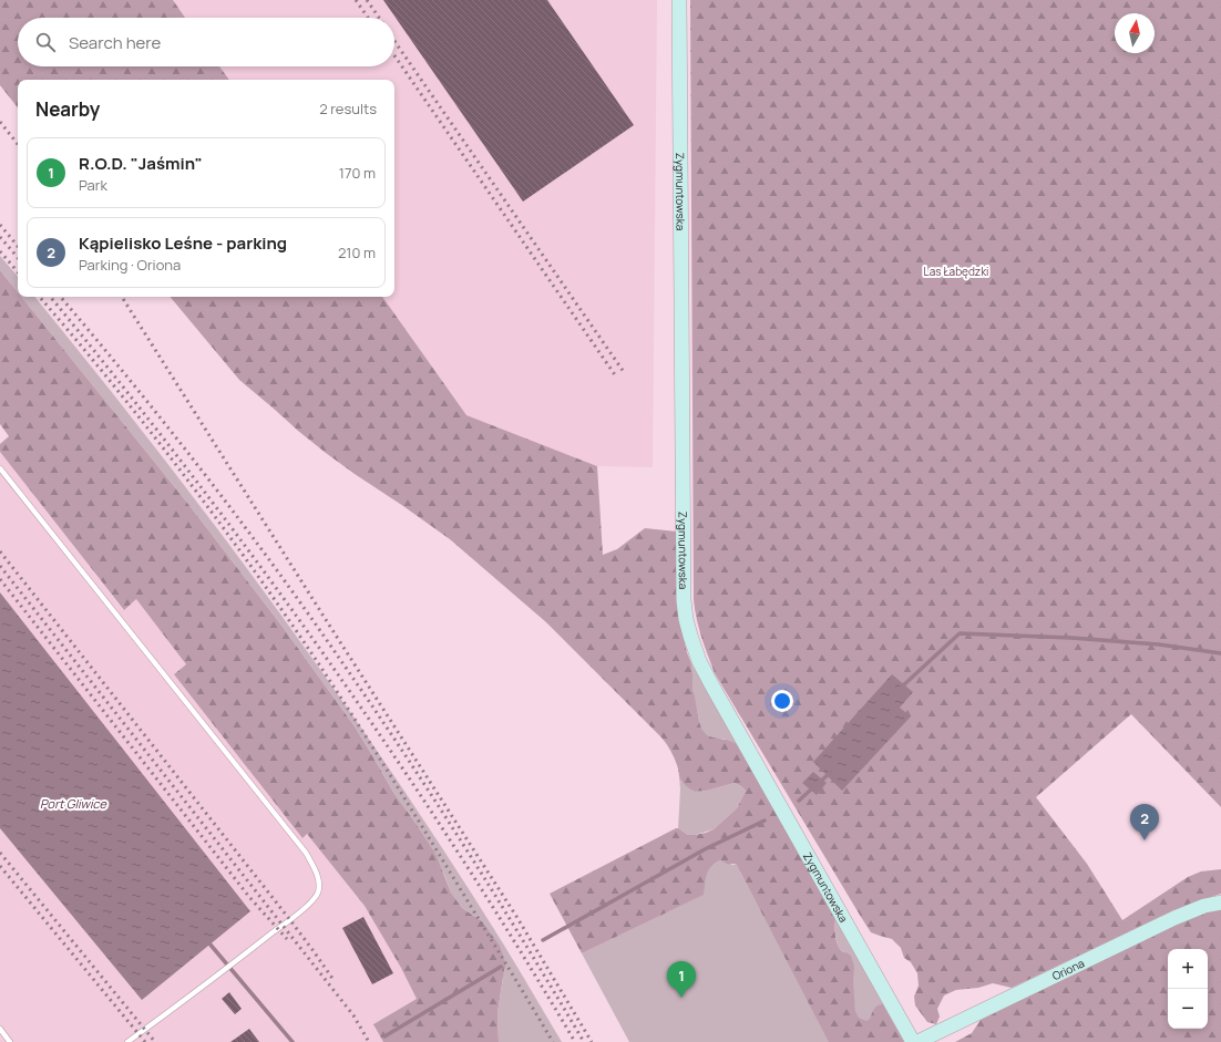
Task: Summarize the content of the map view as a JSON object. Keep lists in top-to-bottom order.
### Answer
{
  "streets": {
    "street": ["Zygmuntowska", "Oriona"]
  },
  "water": ["Port Gliwice"],
  "parks": ["Las Łabędzki"],
  "north": "top",
  "page": {
    "search": "Search here",
    "heading": ["Nearby", "2 results"],
    "list": [
      {
        "mark": "1",
        "name": "R.O.D. \"Jaśmin\"",
        "note": "Park",
        "value": "170 m"
      },
      {
        "mark": "2",
        "name": "Kąpielisko Leśne - parking",
        "note": "Parking · Oriona",
        "value": "210 m"
      }
    ],
    "pins": ["2", "1"],
    "map_buttons": ["+", "−"]
  }
}
